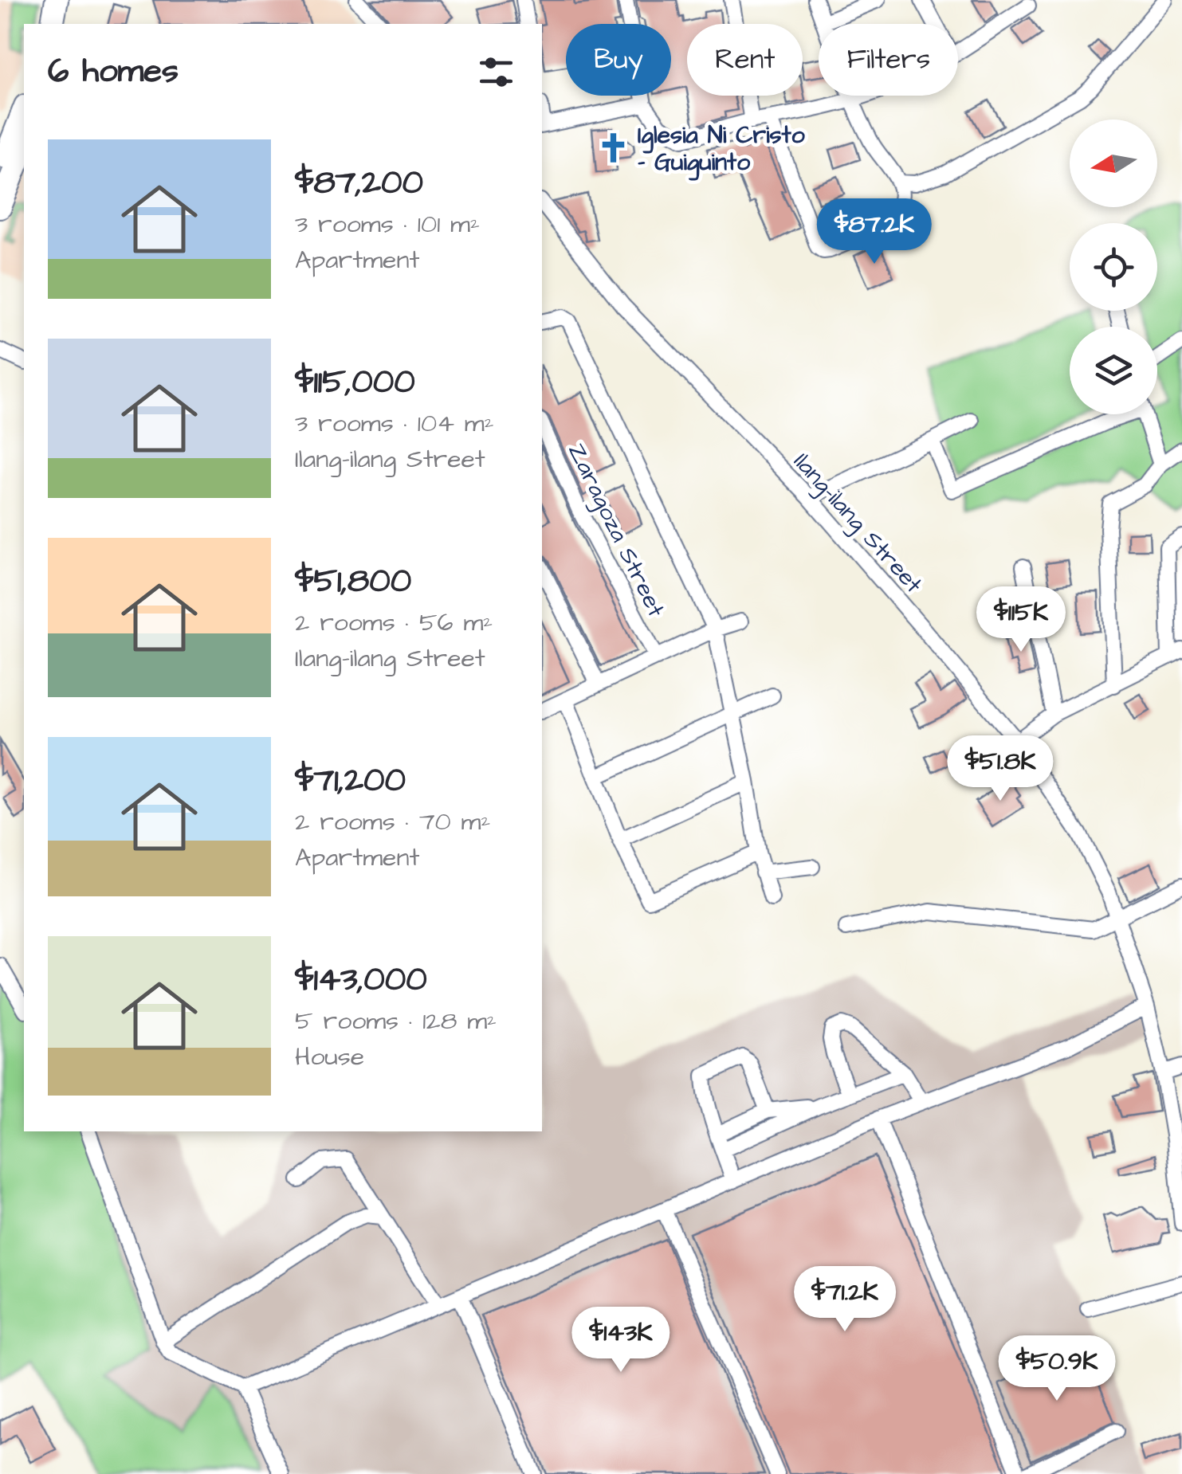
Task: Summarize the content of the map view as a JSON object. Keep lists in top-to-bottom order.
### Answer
{
  "streets": {
    "street": ["Ilang-ilang Street", "Zaragoza Street"]
  },
  "places": {
    "church": ["Iglesia Ni Cristo - Guiguinto"]
  },
  "north": "left",
  "page": {
    "chip": ["Buy", "Rent", "Filters"],
    "heading": "6 homes",
    "list": [
      {
        "name": "$87,200",
        "note": "3 rooms · 101 m² · Apartment"
      },
      {
        "name": "$115,000",
        "note": "3 rooms · 104 m² · Ilang-ilang Street"
      },
      {
        "name": "$51,800",
        "note": "2 rooms · 56 m² · Ilang-ilang Street"
      },
      {
        "name": "$71,200",
        "note": "2 rooms · 70 m² · Apartment"
      },
      {
        "name": "$143,000",
        "note": "5 rooms · 128 m² · House"
      }
    ],
    "price": [
      "$87.2K",
      "$115K",
      "$51.8K",
      "$71.2K",
      "$143K",
      "$50.9K"
    ]
  }
}
